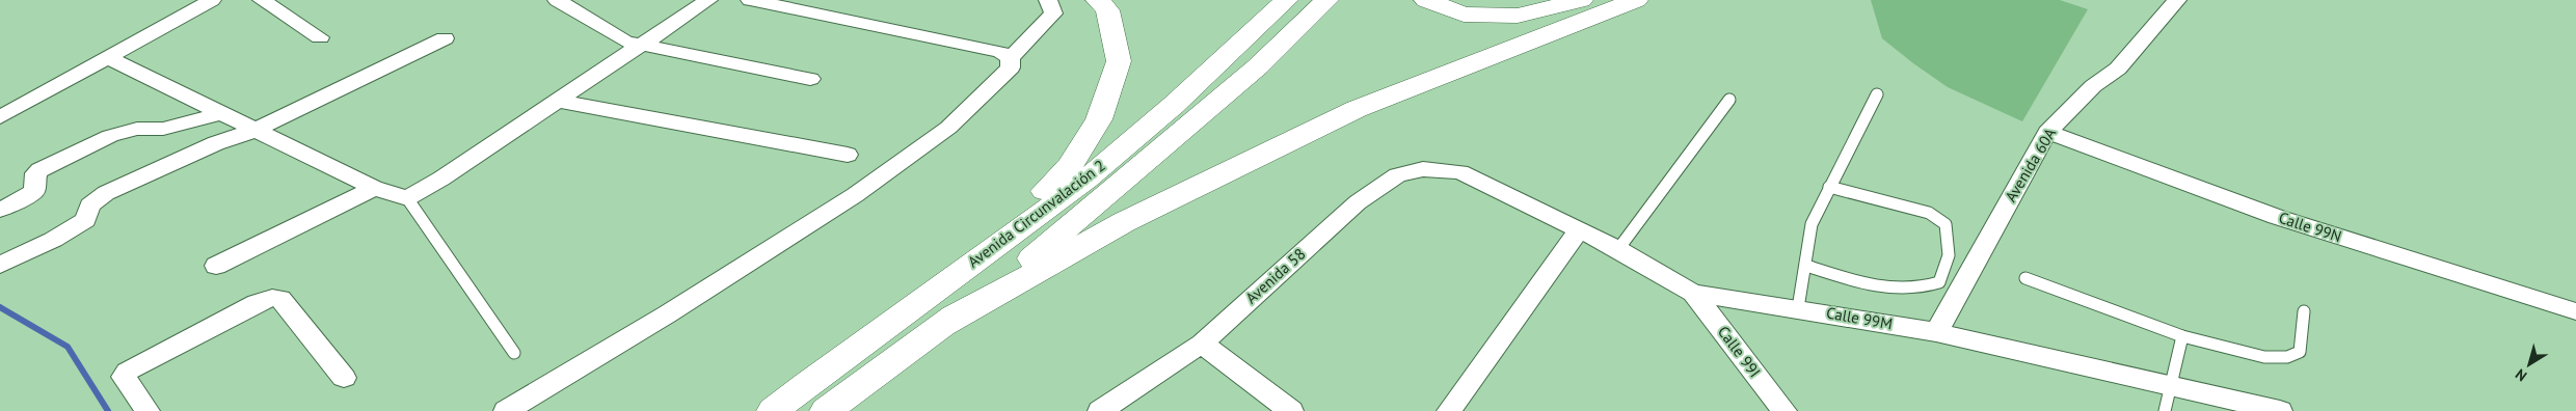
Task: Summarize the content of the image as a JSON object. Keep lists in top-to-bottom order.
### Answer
{
  "streets": {
    "highway": ["Avenida Circunvalación 2"],
    "street": [
      "Avenida 60A",
      "Calle 99N",
      "Avenida 58",
      "Calle 99M",
      "Calle 99I"
    ]
  },
  "crossings": [
    ["Avenida 60A", "Calle 99N"],
    ["Avenida 60A", "Calle 99M"],
    ["Avenida 58", "Calle 99M"],
    ["Calle 99M", "Calle 99I"]
  ],
  "north": "bottom left"
}
